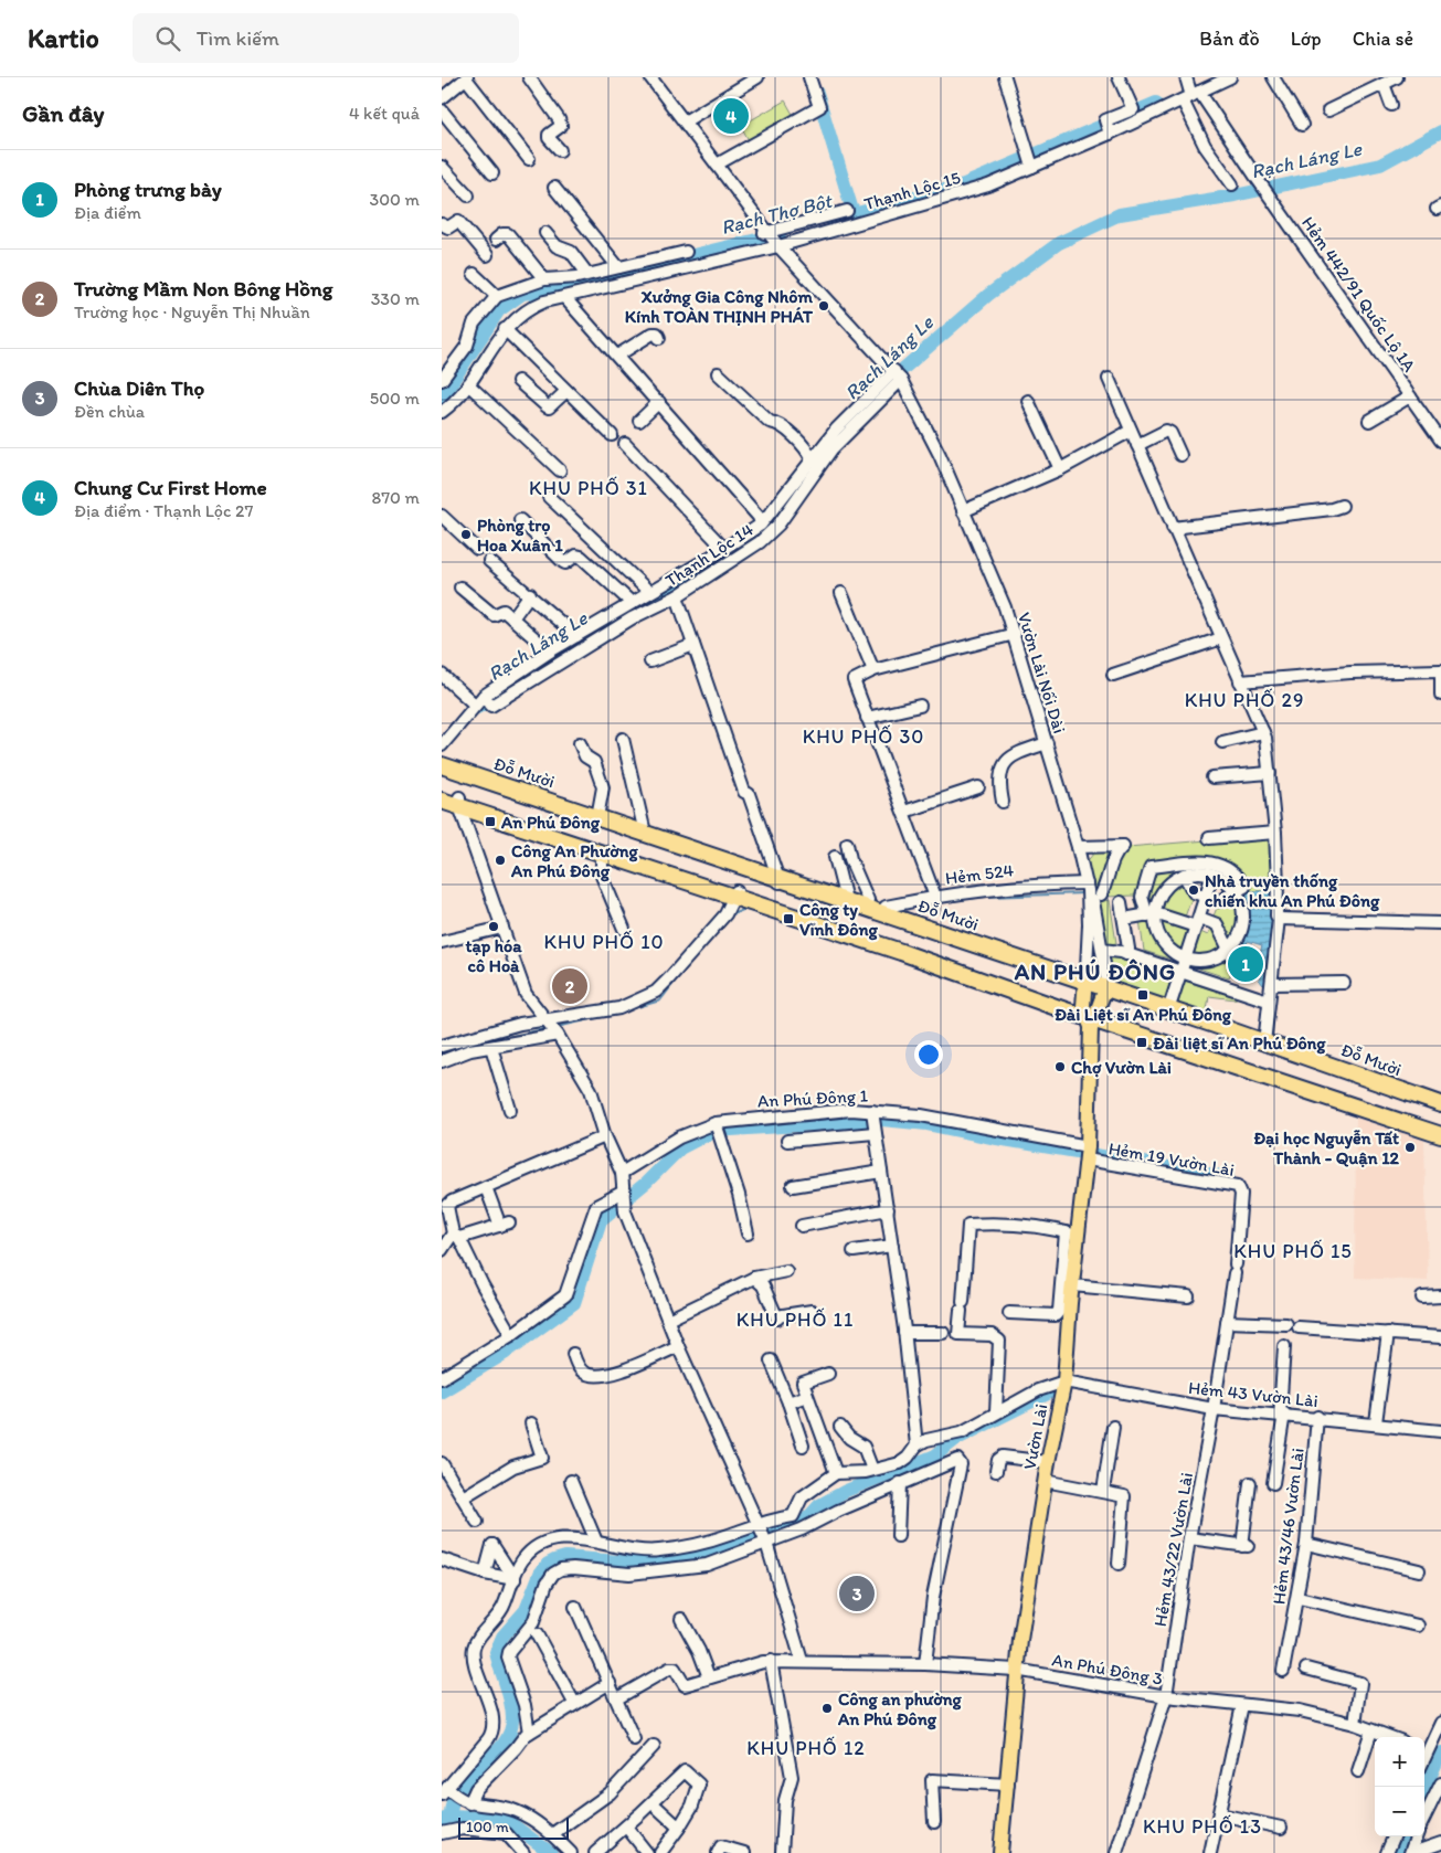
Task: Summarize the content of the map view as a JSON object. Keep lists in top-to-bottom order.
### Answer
{
  "streets": {
    "highway": ["Đỗ Mười"],
    "main road": ["Vườn Lài"],
    "street": [
      "Thạnh Lộc 15",
      "Hẻm 442/91 Quốc Lộ 1A",
      "Thạnh Lộc 14",
      "Vườn Lài Nối Dài",
      "Hẻm 524",
      "An Phú Đông 1",
      "Hẻm 19 Vườn Lài",
      "Hẻm 43 Vườn Lài",
      "Hẻm 43/46 Vườn Lài",
      "Hẻm 43/22 Vườn Lài",
      "An Phú Đông 3"
    ]
  },
  "crossings": [
    ["Thạnh Lộc 15", "Hẻm 442/91 Quốc Lộ 1A"],
    ["Thạnh Lộc 15", "Thạnh Lộc 14"],
    ["Thạnh Lộc 15", "Vườn Lài Nối Dài"],
    ["Thạnh Lộc 14", "Vườn Lài Nối Dài"],
    ["Vườn Lài Nối Dài", "Đỗ Mười"],
    ["Vườn Lài Nối Dài", "Hẻm 524"],
    ["Vườn Lài Nối Dài", "Vườn Lài"],
    ["Đỗ Mười", "Hẻm 524"],
    ["Đỗ Mười", "Vườn Lài"],
    ["Hẻm 524", "Vườn Lài"],
    ["An Phú Đông 1", "Hẻm 19 Vườn Lài"],
    ["An Phú Đông 1", "Vườn Lài"],
    ["Hẻm 19 Vườn Lài", "Vườn Lài"],
    ["Hẻm 19 Vườn Lài", "Hẻm 43/22 Vườn Lài"],
    ["Hẻm 43 Vườn Lài", "Vườn Lài"],
    ["Hẻm 43 Vườn Lài", "Hẻm 43/46 Vườn Lài"],
    ["Hẻm 43 Vườn Lài", "Hẻm 43/22 Vườn Lài"],
    ["Vườn Lài", "An Phú Đông 3"],
    ["Hẻm 43/22 Vườn Lài", "An Phú Đông 3"]
  ],
  "districts": [
    "KHU PHỐ 31",
    "KHU PHỐ 29",
    "KHU PHỐ 30",
    "KHU PHỐ 10",
    "AN PHÚ ĐÔNG",
    "KHU PHỐ 15",
    "KHU PHỐ 11",
    "KHU PHỐ 12",
    "KHU PHỐ 13"
  ],
  "water": ["Rạch Láng Le", "Rạch Thợ Bột"],
  "places": {
    "other": [
      "Xưởng Gia Công Nhôm Kính TOÀN THỊNH PHÁT",
      "Phòng trọ Hoa Xuân 1",
      "Công An Phường An Phú Đông",
      "Nhà truyền thống chiến khu An Phú Đông",
      "tạp hóa cô Hoà",
      "Chợ Vườn Lài",
      "Đại học Nguyễn Tất Thành - Quận 12",
      "Công an phường An Phú Đông"
    ],
    "transit": [
      "An Phú Đông",
      "Công ty Vĩnh Đông",
      "Đài Liệt sĩ An Phú Đông",
      "Đài liệt sĩ An Phú Đông"
    ]
  },
  "scale_bar": "100 m",
  "page": {
    "header": "Kartio",
    "search": "Tìm kiếm",
    "nav": ["Bản đồ", "Lớp", "Chia sẻ"],
    "heading": ["Gần đây", "4 kết quả"],
    "pins": [
      "4",
      "1",
      "2",
      "3"
    ],
    "list": [
      {
        "mark": "1",
        "name": "Phòng trưng bày",
        "note": "Địa điểm",
        "value": "300 m"
      },
      {
        "mark": "2",
        "name": "Trường Mầm Non Bông Hồng",
        "note": "Trường học · Nguyễn Thị Nhuần",
        "value": "330 m"
      },
      {
        "mark": "3",
        "name": "Chùa Diên Thọ",
        "note": "Đền chùa",
        "value": "500 m"
      },
      {
        "mark": "4",
        "name": "Chung Cư First Home",
        "note": "Địa điểm · Thạnh Lộc 27",
        "value": "870 m"
      }
    ],
    "map_buttons": ["+", "−"],
    "scale": "100 m"
  }
}
